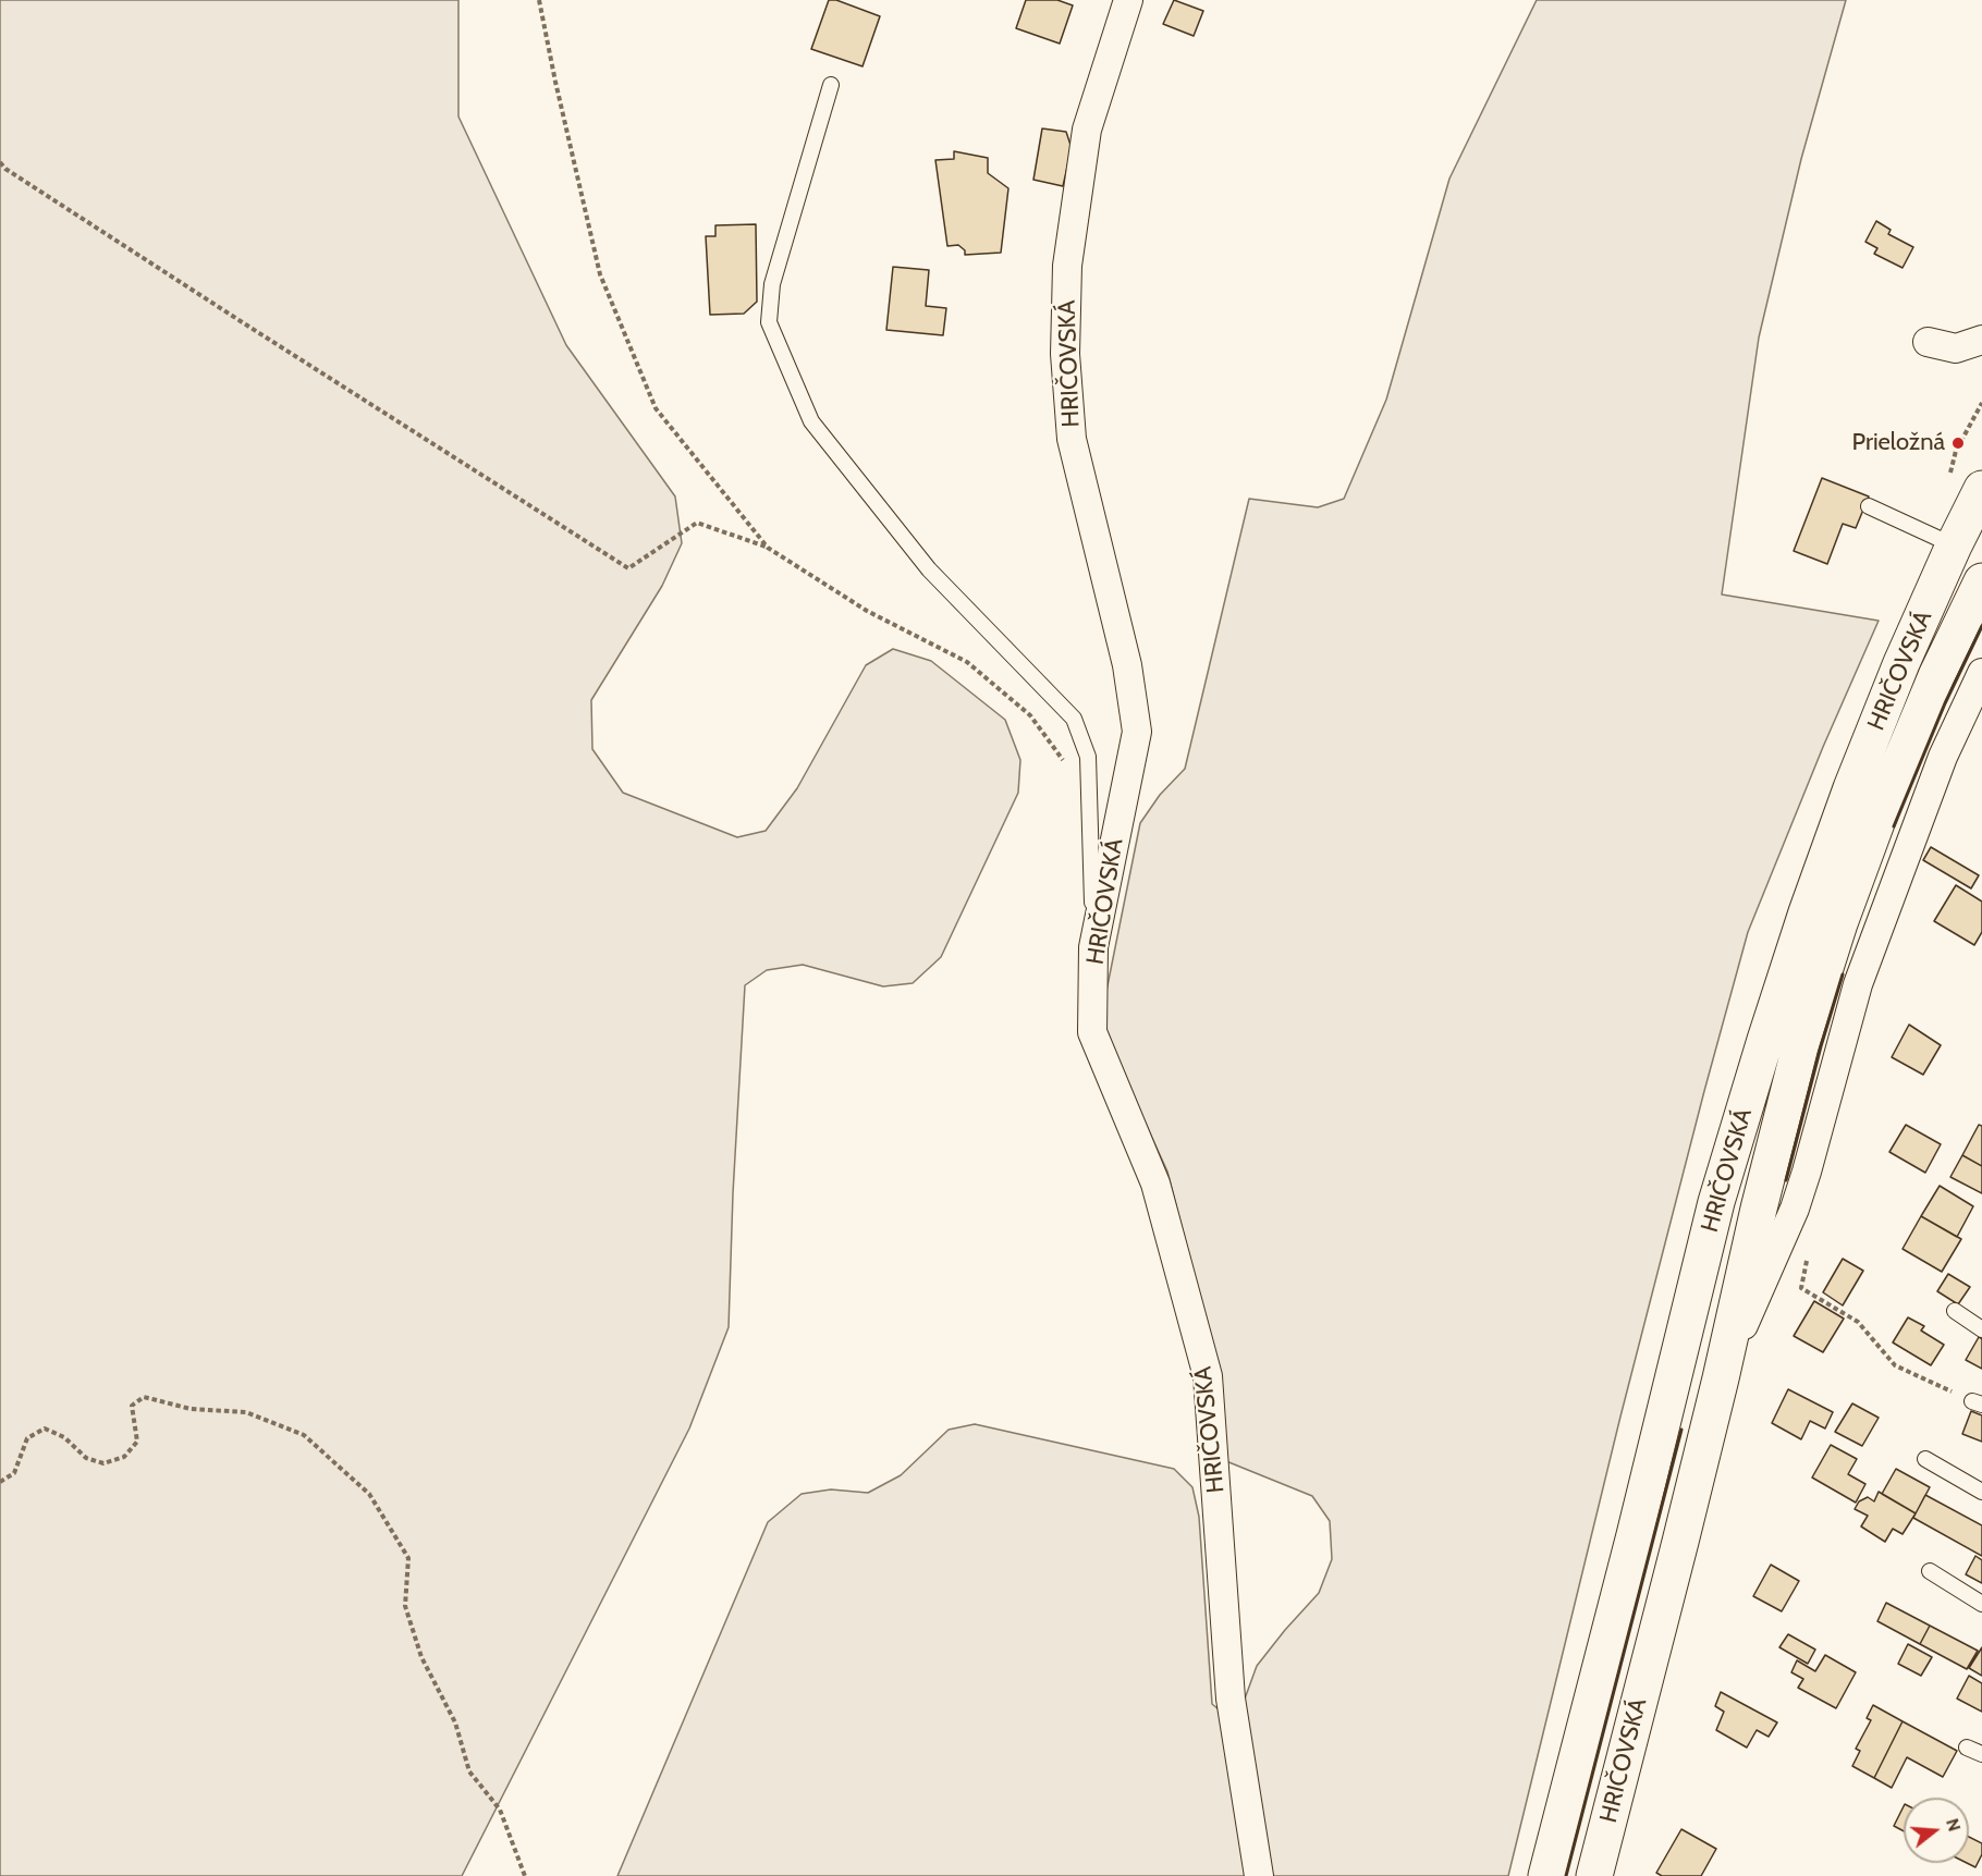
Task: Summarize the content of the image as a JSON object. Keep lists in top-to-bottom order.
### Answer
{
  "streets": {
    "main road": ["HRIČOVSKÁ"]
  },
  "places": ["Prieložná"],
  "north": "right"
}
